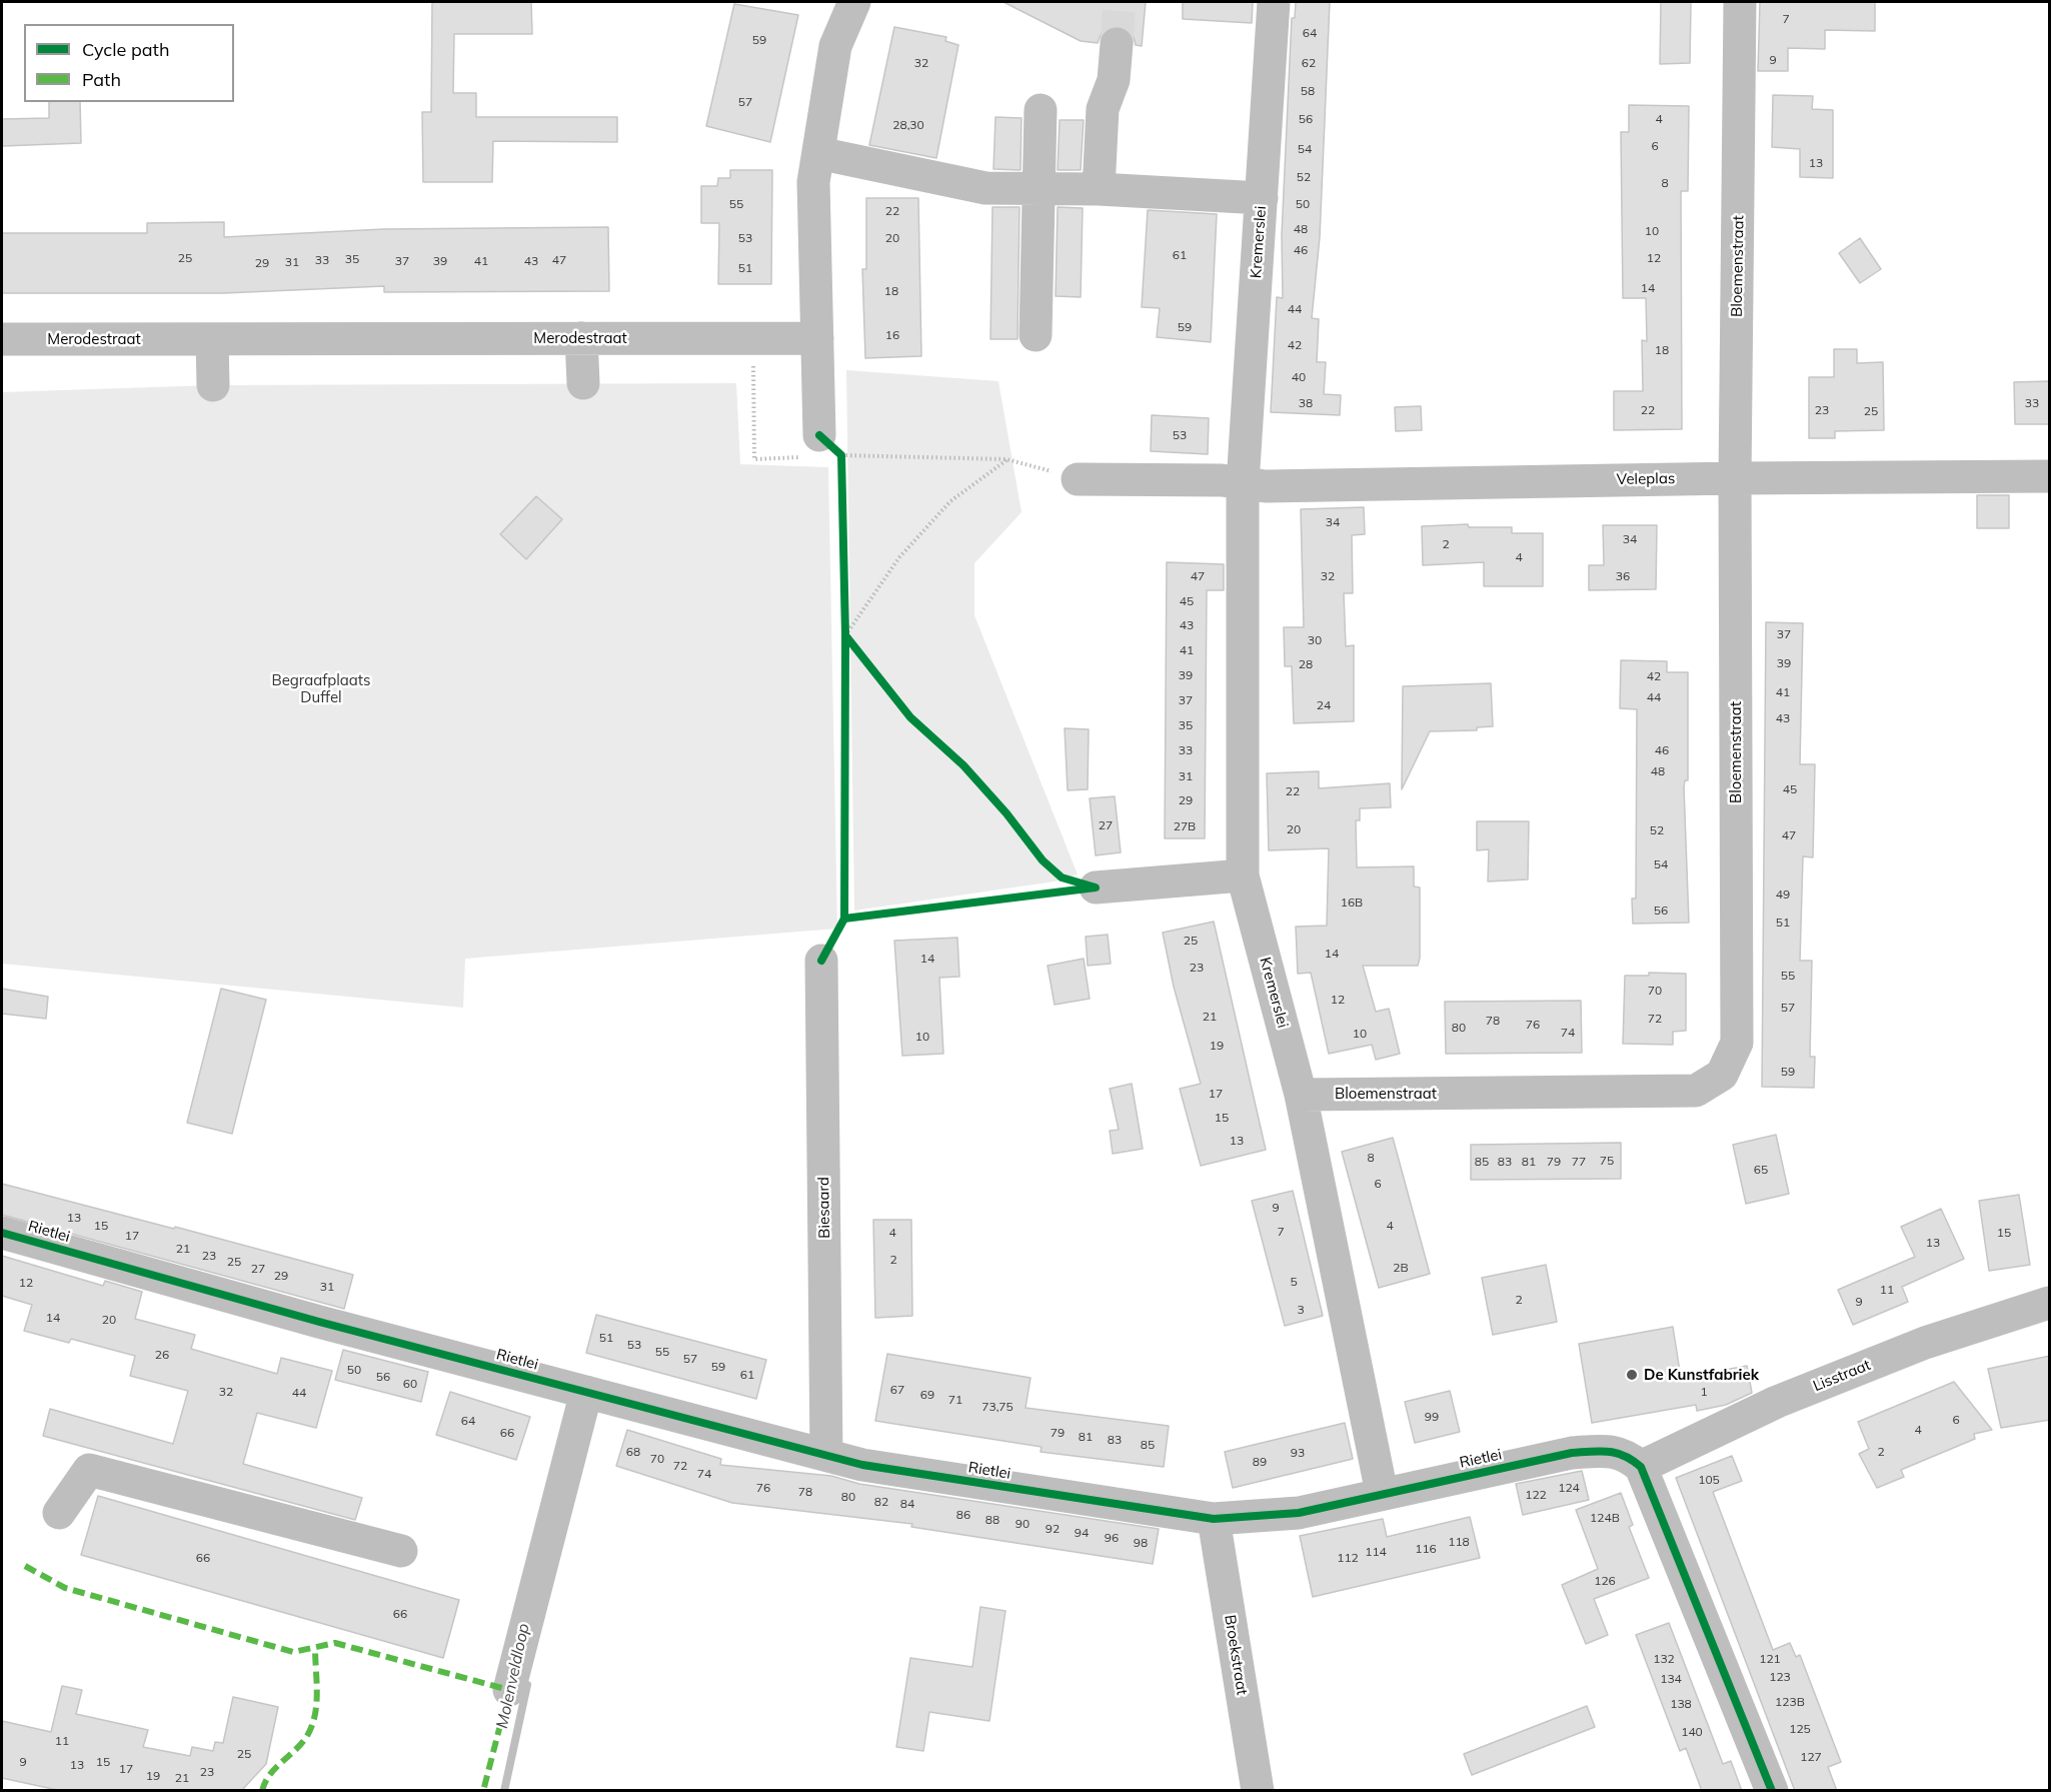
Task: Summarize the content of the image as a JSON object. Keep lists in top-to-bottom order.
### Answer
{
  "streets": {
    "street": [
      "Kremerslei",
      "Bloemenstraat",
      "Merodestraat",
      "Veleplas",
      "Biesaard",
      "Rietlei",
      "Lisstraat",
      "Broekstraat"
    ]
  },
  "crossings": [
    ["Kremerslei", "Bloemenstraat"],
    ["Kremerslei", "Veleplas"],
    ["Kremerslei", "Rietlei"],
    ["Bloemenstraat", "Veleplas"],
    ["Biesaard", "Rietlei"],
    ["Rietlei", "Lisstraat"],
    ["Rietlei", "Broekstraat"]
  ],
  "water": ["Molenveldloop"],
  "parks": ["Begraafplaats Duffel"],
  "places": ["De Kunstfabriek"],
  "house_numbers": [
    "7",
    "64",
    "59",
    "9",
    "32",
    "62",
    "58",
    "57",
    "56",
    "4",
    "28,30",
    "6",
    "54",
    "13",
    "52",
    "8",
    "55",
    "50",
    "22",
    "48",
    "10",
    "53",
    "20",
    "46",
    "61",
    "25",
    "12",
    "35",
    "33",
    "47",
    "37",
    "39",
    "41",
    "43",
    "31",
    "29",
    "51",
    "14",
    "18",
    "44",
    "59",
    "16",
    "42",
    "18",
    "40",
    "38",
    "33",
    "22",
    "23",
    "25",
    "53",
    "34",
    "34",
    "2",
    "4",
    "47",
    "32",
    "36",
    "45",
    "43",
    "37",
    "30",
    "41",
    "39",
    "28",
    "39",
    "42",
    "41",
    "44",
    "37",
    "24",
    "43",
    "35",
    "33",
    "46",
    "48",
    "31",
    "45",
    "22",
    "29",
    "27",
    "27B",
    "20",
    "52",
    "47",
    "54",
    "49",
    "16B",
    "56",
    "51",
    "25",
    "14",
    "14",
    "23",
    "55",
    "70",
    "12",
    "57",
    "21",
    "72",
    "78",
    "76",
    "80",
    "74",
    "10",
    "10",
    "19",
    "59",
    "17",
    "15",
    "13",
    "8",
    "75",
    "85",
    "83",
    "81",
    "79",
    "77",
    "65",
    "6",
    "9",
    "13",
    "15",
    "4",
    "7",
    "4",
    "15",
    "17",
    "13",
    "21",
    "23",
    "2",
    "25",
    "2B",
    "27",
    "29",
    "5",
    "12",
    "31",
    "11",
    "2",
    "9",
    "3",
    "14",
    "20",
    "51",
    "53",
    "55",
    "26",
    "57",
    "59",
    "50",
    "61",
    "56",
    "60",
    "67",
    "32",
    "1",
    "44",
    "69",
    "71",
    "73,75",
    "99",
    "6",
    "64",
    "4",
    "66",
    "79",
    "81",
    "83",
    "85",
    "68",
    "2",
    "93",
    "70",
    "89",
    "72",
    "74",
    "105",
    "76",
    "124",
    "78",
    "122",
    "80",
    "82",
    "84",
    "86",
    "124B",
    "88",
    "90",
    "92",
    "94",
    "96",
    "118",
    "98",
    "116",
    "114",
    "66",
    "112",
    "126",
    "66",
    "132",
    "121",
    "123",
    "134",
    "123B",
    "138",
    "125",
    "140",
    "11",
    "25",
    "127",
    "9",
    "15",
    "13",
    "17",
    "23",
    "19",
    "21"
  ],
  "legend": ["Cycle path", "Path"]
}
